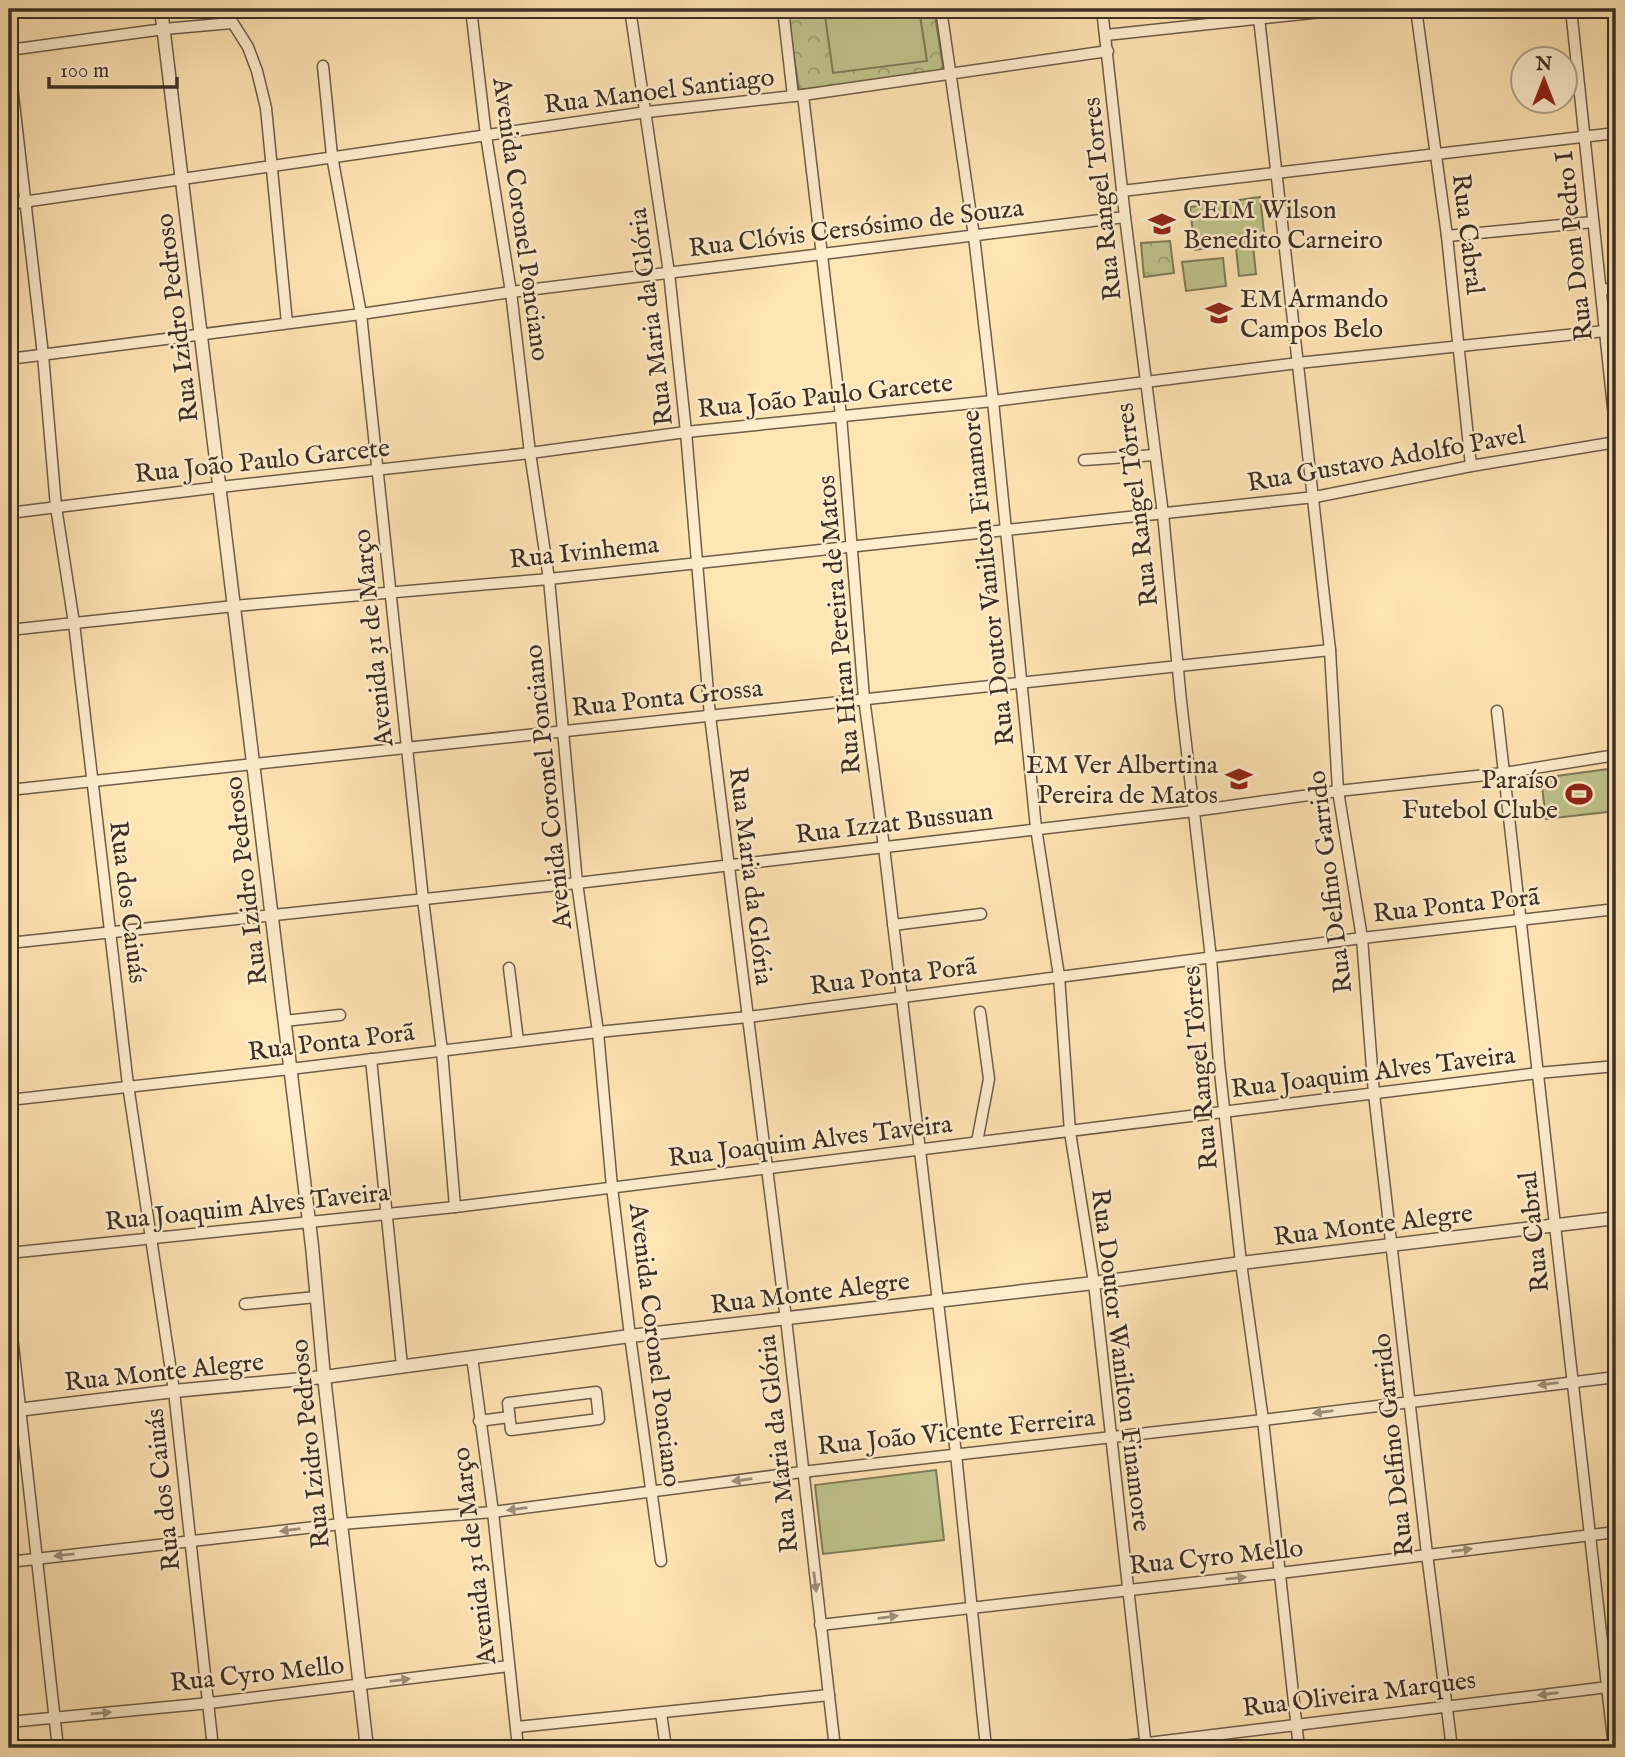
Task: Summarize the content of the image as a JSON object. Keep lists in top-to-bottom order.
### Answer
{
  "streets": {
    "street": [
      "Rua Manoel Santiago",
      "Rua Rangel Torres",
      "Avenida Coronel Ponciano",
      "Rua Clóvis Cersósimo de Souza",
      "Rua Cabral",
      "Rua Dom Pedro I",
      "Rua Maria da Glória",
      "Rua Izidro Pedroso",
      "Rua João Paulo Garcete",
      "Rua Gustavo Adolfo Pavel",
      "Rua Rangel Tôrres",
      "Rua Ivinhema",
      "Rua Doutor Vanilton Finamore",
      "Rua Hiran Pereira de Matos",
      "Avenida 31 de Março",
      "Rua Ponta Grossa",
      "Rua Izzat Bussuan",
      "Rua Delfino Garrido",
      "Rua dos Caiuás",
      "Rua Ponta Porã",
      "Rua Joaquim Alves Taveira",
      "Rua Monte Alegre",
      "Rua Doutor Wanilton Finamore",
      "Rua João Vicente Ferreira",
      "Rua Cyro Mello",
      "Rua Oliveira Marques"
    ]
  },
  "crossings": [
    ["Rua Manoel Santiago", "Rua Rangel Torres"],
    ["Rua Manoel Santiago", "Avenida Coronel Ponciano"],
    ["Rua Manoel Santiago", "Rua Maria da Glória"],
    ["Rua Manoel Santiago", "Rua Izidro Pedroso"],
    ["Rua Manoel Santiago", "Rua Doutor Vanilton Finamore"],
    ["Rua Manoel Santiago", "Rua Hiran Pereira de Matos"],
    ["Rua Manoel Santiago", "Avenida 31 de Março"],
    ["Rua Manoel Santiago", "Rua dos Caiuás"],
    ["Rua Rangel Torres", "Rua Clóvis Cersósimo de Souza"],
    ["Rua Rangel Torres", "Rua João Paulo Garcete"],
    ["Rua Rangel Torres", "Rua Rangel Tôrres"],
    ["Avenida Coronel Ponciano", "Rua Clóvis Cersósimo de Souza"],
    ["Avenida Coronel Ponciano", "Rua João Paulo Garcete"],
    ["Avenida Coronel Ponciano", "Rua Ivinhema"],
    ["Avenida Coronel Ponciano", "Rua Ponta Grossa"],
    ["Avenida Coronel Ponciano", "Rua Izzat Bussuan"],
    ["Avenida Coronel Ponciano", "Rua Ponta Porã"],
    ["Avenida Coronel Ponciano", "Rua Joaquim Alves Taveira"],
    ["Avenida Coronel Ponciano", "Rua Monte Alegre"],
    ["Avenida Coronel Ponciano", "Rua João Vicente Ferreira"],
    ["Rua Clóvis Cersósimo de Souza", "Rua Maria da Glória"],
    ["Rua Clóvis Cersósimo de Souza", "Rua Izidro Pedroso"],
    ["Rua Clóvis Cersósimo de Souza", "Rua Doutor Vanilton Finamore"],
    ["Rua Clóvis Cersósimo de Souza", "Rua Hiran Pereira de Matos"],
    ["Rua Clóvis Cersósimo de Souza", "Avenida 31 de Março"],
    ["Rua Clóvis Cersósimo de Souza", "Rua dos Caiuás"],
    ["Rua Cabral", "Rua João Paulo Garcete"],
    ["Rua Cabral", "Rua Gustavo Adolfo Pavel"],
    ["Rua Cabral", "Rua Izzat Bussuan"],
    ["Rua Cabral", "Rua Ponta Porã"],
    ["Rua Cabral", "Rua Joaquim Alves Taveira"],
    ["Rua Cabral", "Rua Monte Alegre"],
    ["Rua Cabral", "Rua João Vicente Ferreira"],
    ["Rua Cabral", "Rua Cyro Mello"],
    ["Rua Cabral", "Rua Oliveira Marques"],
    ["Rua Dom Pedro I", "Rua João Paulo Garcete"],
    ["Rua Maria da Glória", "Rua João Paulo Garcete"],
    ["Rua Maria da Glória", "Rua Ivinhema"],
    ["Rua Maria da Glória", "Rua Ponta Grossa"],
    ["Rua Maria da Glória", "Rua Izzat Bussuan"],
    ["Rua Maria da Glória", "Rua Ponta Porã"],
    ["Rua Maria da Glória", "Rua Joaquim Alves Taveira"],
    ["Rua Maria da Glória", "Rua Monte Alegre"],
    ["Rua Maria da Glória", "Rua João Vicente Ferreira"],
    ["Rua Maria da Glória", "Rua Cyro Mello"],
    ["Rua Izidro Pedroso", "Rua João Paulo Garcete"],
    ["Rua Izidro Pedroso", "Rua Ivinhema"],
    ["Rua Izidro Pedroso", "Rua Ponta Grossa"],
    ["Rua Izidro Pedroso", "Rua Izzat Bussuan"],
    ["Rua Izidro Pedroso", "Rua Ponta Porã"],
    ["Rua Izidro Pedroso", "Rua Joaquim Alves Taveira"],
    ["Rua Izidro Pedroso", "Rua Monte Alegre"],
    ["Rua Izidro Pedroso", "Rua João Vicente Ferreira"],
    ["Rua Izidro Pedroso", "Rua Cyro Mello"],
    ["Rua João Paulo Garcete", "Rua Rangel Tôrres"],
    ["Rua João Paulo Garcete", "Rua Doutor Vanilton Finamore"],
    ["Rua João Paulo Garcete", "Rua Hiran Pereira de Matos"],
    ["Rua João Paulo Garcete", "Avenida 31 de Março"],
    ["Rua João Paulo Garcete", "Rua Delfino Garrido"],
    ["Rua João Paulo Garcete", "Rua dos Caiuás"],
    ["Rua Gustavo Adolfo Pavel", "Rua Rangel Tôrres"],
    ["Rua Gustavo Adolfo Pavel", "Rua Ivinhema"],
    ["Rua Gustavo Adolfo Pavel", "Rua Delfino Garrido"],
    ["Rua Rangel Tôrres", "Rua Ivinhema"],
    ["Rua Rangel Tôrres", "Rua Ponta Grossa"],
    ["Rua Rangel Tôrres", "Rua Izzat Bussuan"],
    ["Rua Rangel Tôrres", "Rua Ponta Porã"],
    ["Rua Rangel Tôrres", "Rua Joaquim Alves Taveira"],
    ["Rua Rangel Tôrres", "Rua Monte Alegre"],
    ["Rua Rangel Tôrres", "Rua João Vicente Ferreira"],
    ["Rua Rangel Tôrres", "Rua Cyro Mello"],
    ["Rua Rangel Tôrres", "Rua Oliveira Marques"],
    ["Rua Ivinhema", "Rua Doutor Vanilton Finamore"],
    ["Rua Ivinhema", "Rua Hiran Pereira de Matos"],
    ["Rua Ivinhema", "Avenida 31 de Março"],
    ["Rua Ivinhema", "Rua dos Caiuás"],
    ["Rua Doutor Vanilton Finamore", "Rua Ponta Grossa"],
    ["Rua Doutor Vanilton Finamore", "Rua Izzat Bussuan"],
    ["Rua Doutor Vanilton Finamore", "Rua Ponta Porã"],
    ["Rua Doutor Vanilton Finamore", "Rua Doutor Wanilton Finamore"],
    ["Rua Hiran Pereira de Matos", "Rua Ponta Grossa"],
    ["Rua Hiran Pereira de Matos", "Rua Izzat Bussuan"],
    ["Rua Hiran Pereira de Matos", "Rua Ponta Porã"],
    ["Rua Hiran Pereira de Matos", "Rua Joaquim Alves Taveira"],
    ["Rua Hiran Pereira de Matos", "Rua Monte Alegre"],
    ["Rua Hiran Pereira de Matos", "Rua João Vicente Ferreira"],
    ["Rua Hiran Pereira de Matos", "Rua Cyro Mello"],
    ["Avenida 31 de Março", "Rua Ponta Grossa"],
    ["Avenida 31 de Março", "Rua Izzat Bussuan"],
    ["Avenida 31 de Março", "Rua Ponta Porã"],
    ["Avenida 31 de Março", "Rua Joaquim Alves Taveira"],
    ["Avenida 31 de Março", "Rua Monte Alegre"],
    ["Avenida 31 de Março", "Rua João Vicente Ferreira"],
    ["Avenida 31 de Março", "Rua Cyro Mello"],
    ["Rua Ponta Grossa", "Rua Delfino Garrido"],
    ["Rua Ponta Grossa", "Rua dos Caiuás"],
    ["Rua Izzat Bussuan", "Rua Delfino Garrido"],
    ["Rua Izzat Bussuan", "Rua dos Caiuás"],
    ["Rua Delfino Garrido", "Rua Ponta Porã"],
    ["Rua Delfino Garrido", "Rua Joaquim Alves Taveira"],
    ["Rua Delfino Garrido", "Rua Monte Alegre"],
    ["Rua Delfino Garrido", "Rua João Vicente Ferreira"],
    ["Rua Delfino Garrido", "Rua Cyro Mello"],
    ["Rua Delfino Garrido", "Rua Oliveira Marques"],
    ["Rua dos Caiuás", "Rua Ponta Porã"],
    ["Rua dos Caiuás", "Rua Joaquim Alves Taveira"],
    ["Rua dos Caiuás", "Rua Monte Alegre"],
    ["Rua dos Caiuás", "Rua João Vicente Ferreira"],
    ["Rua dos Caiuás", "Rua Cyro Mello"],
    ["Rua Ponta Porã", "Rua Doutor Wanilton Finamore"],
    ["Rua Joaquim Alves Taveira", "Rua Doutor Wanilton Finamore"],
    ["Rua Monte Alegre", "Rua Doutor Wanilton Finamore"],
    ["Rua Doutor Wanilton Finamore", "Rua João Vicente Ferreira"],
    ["Rua Doutor Wanilton Finamore", "Rua Cyro Mello"],
    ["Rua Doutor Wanilton Finamore", "Rua Oliveira Marques"]
  ],
  "one_way": ["Rua João Vicente Ferreira", "Rua Cyro Mello"],
  "places": {
    "school or university": ["CEIM Wilson Benedito Carneiro", "EM Armando Campos Belo", "EM Ver Albertina Pereira de Matos"],
    "sports": ["Paraíso Futebol Clube"]
  },
  "scale_bar": "100 m",
  "north": "top"
}
